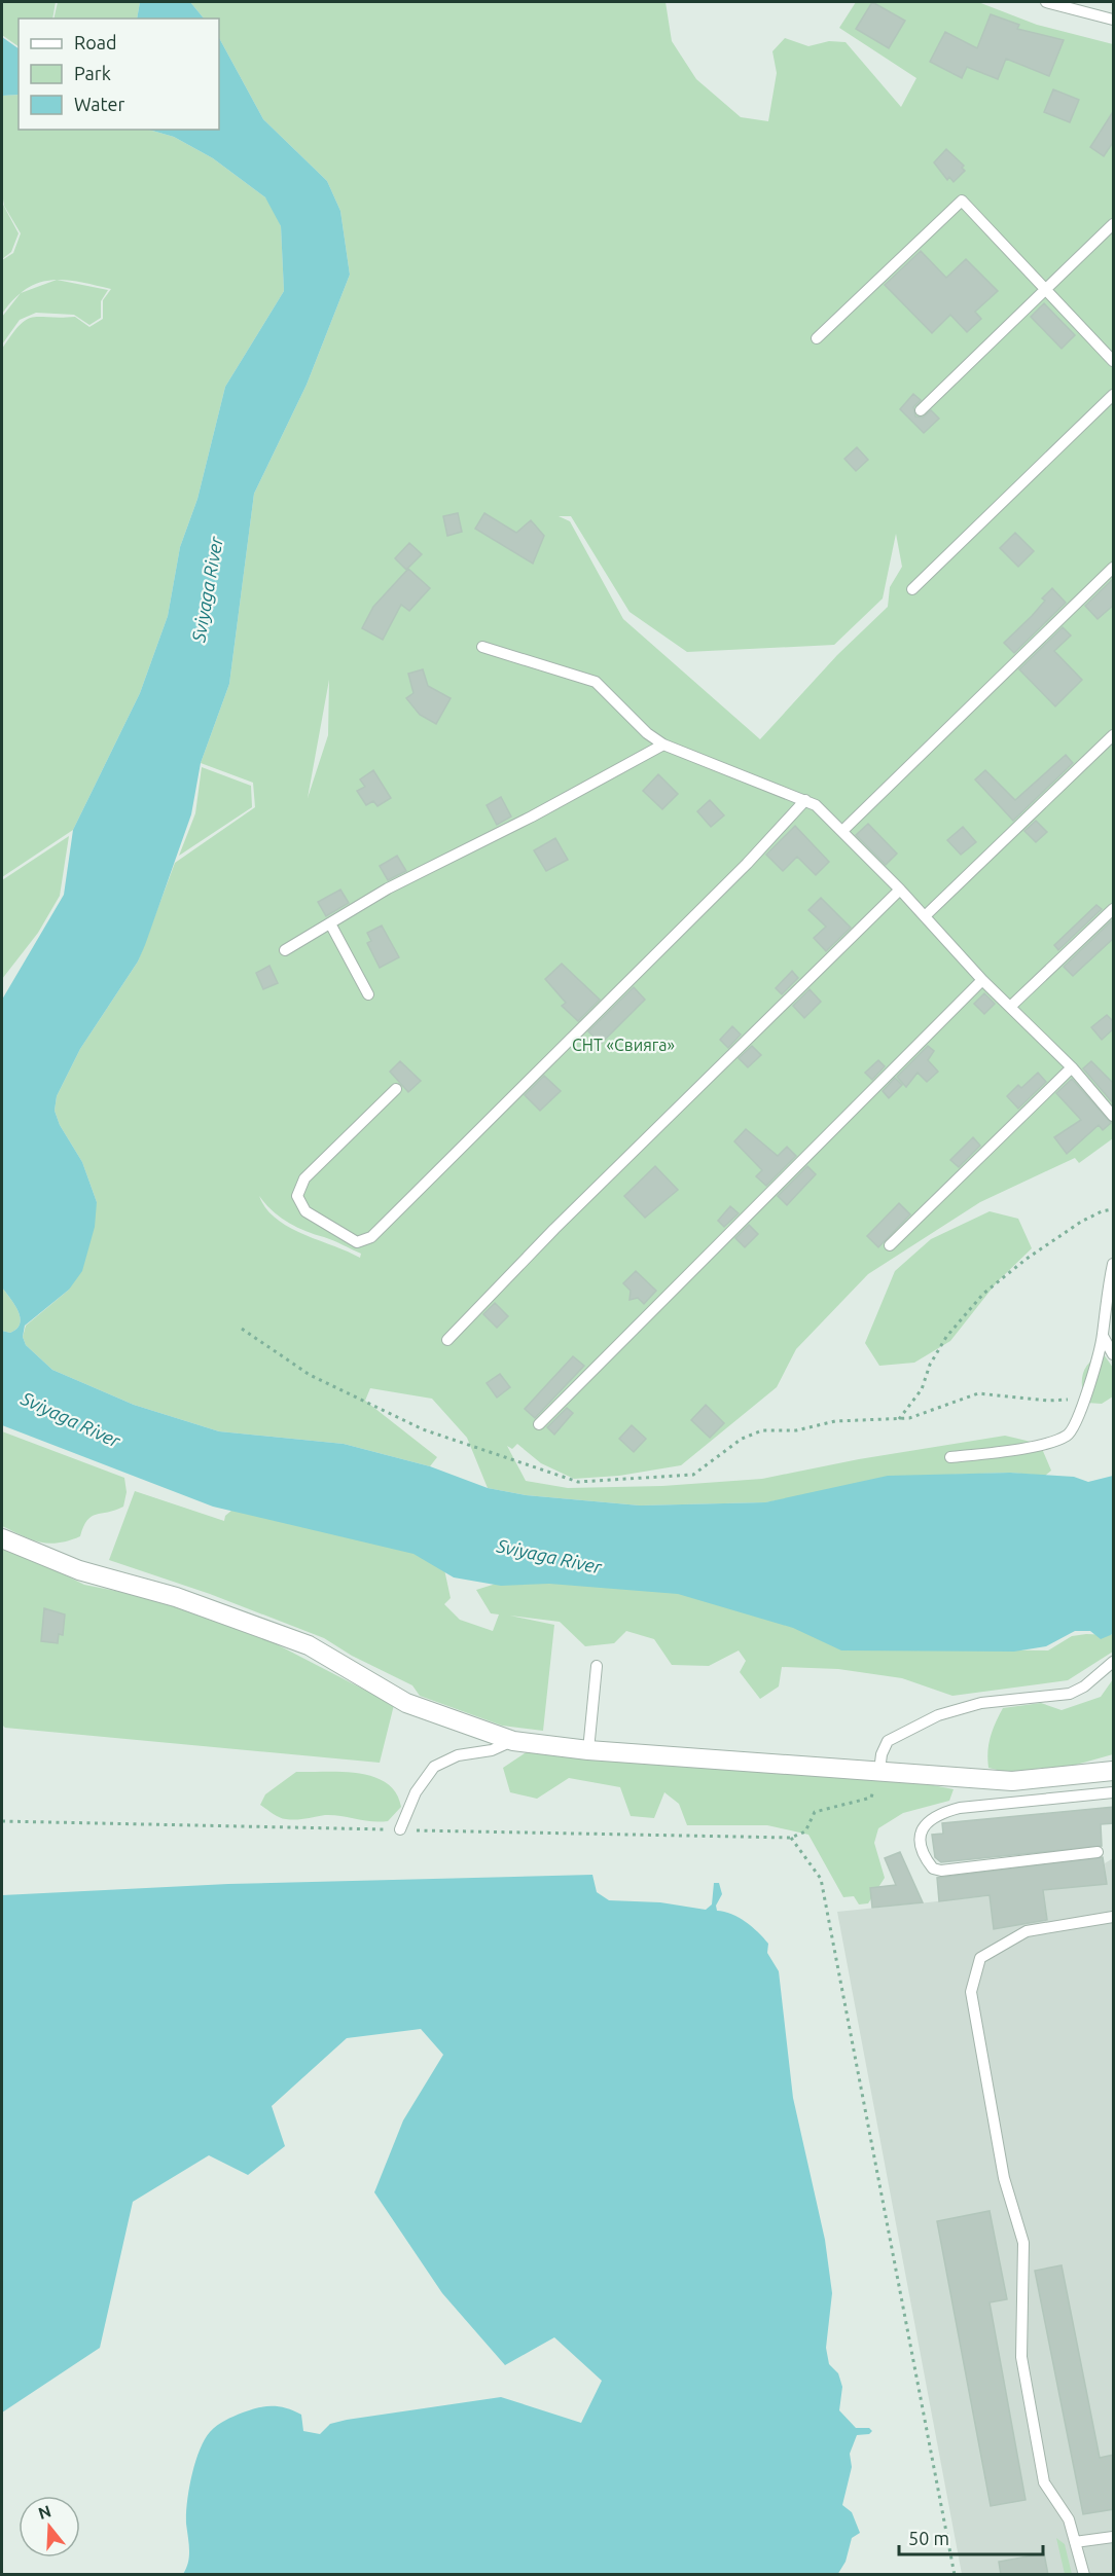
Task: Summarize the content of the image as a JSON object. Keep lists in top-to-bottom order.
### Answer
{
  "water": ["Sviyaga River"],
  "parks": ["СНТ «Свияга»"],
  "legend": ["Road", "Park", "Water"],
  "scale_bar": "50 m",
  "north": "top"
}
